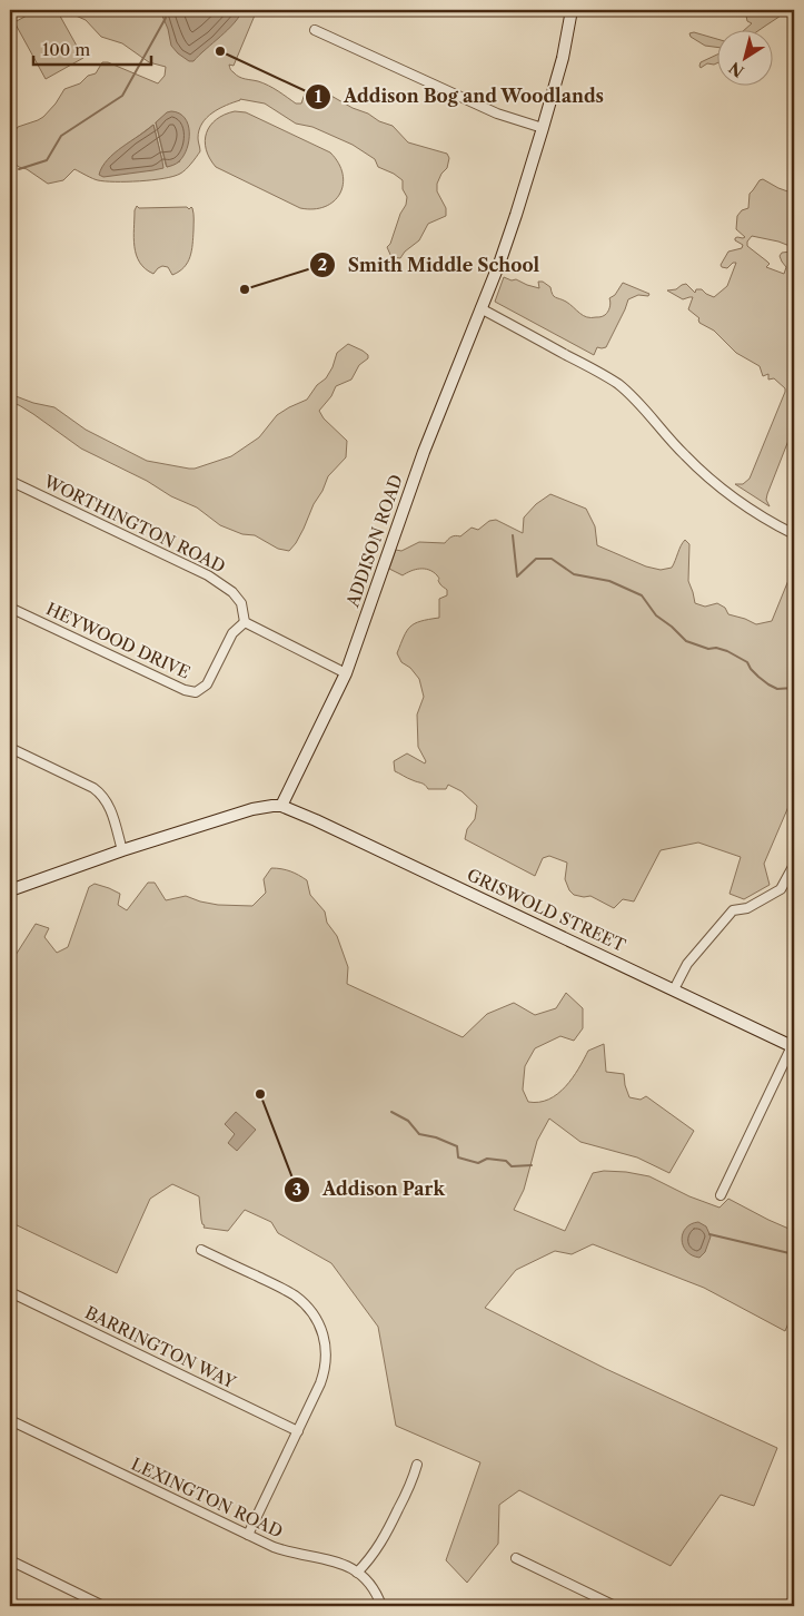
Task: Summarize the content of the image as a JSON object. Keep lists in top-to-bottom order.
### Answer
{
  "streets": {
    "main road": ["ADDISON ROAD", "GRISWOLD STREET"],
    "street": [
      "WORTHINGTON ROAD",
      "HEYWOOD DRIVE",
      "BARRINGTON WAY",
      "LEXINGTON ROAD"
    ]
  },
  "crossings": [
    ["WORTHINGTON ROAD", "HEYWOOD DRIVE"],
    ["ADDISON ROAD", "GRISWOLD STREET"]
  ],
  "places": ["Addison Bog and Woodlands", "Smith Middle School", "Addison Park"],
  "scale_bar": "100 m",
  "north": "bottom left"
}
